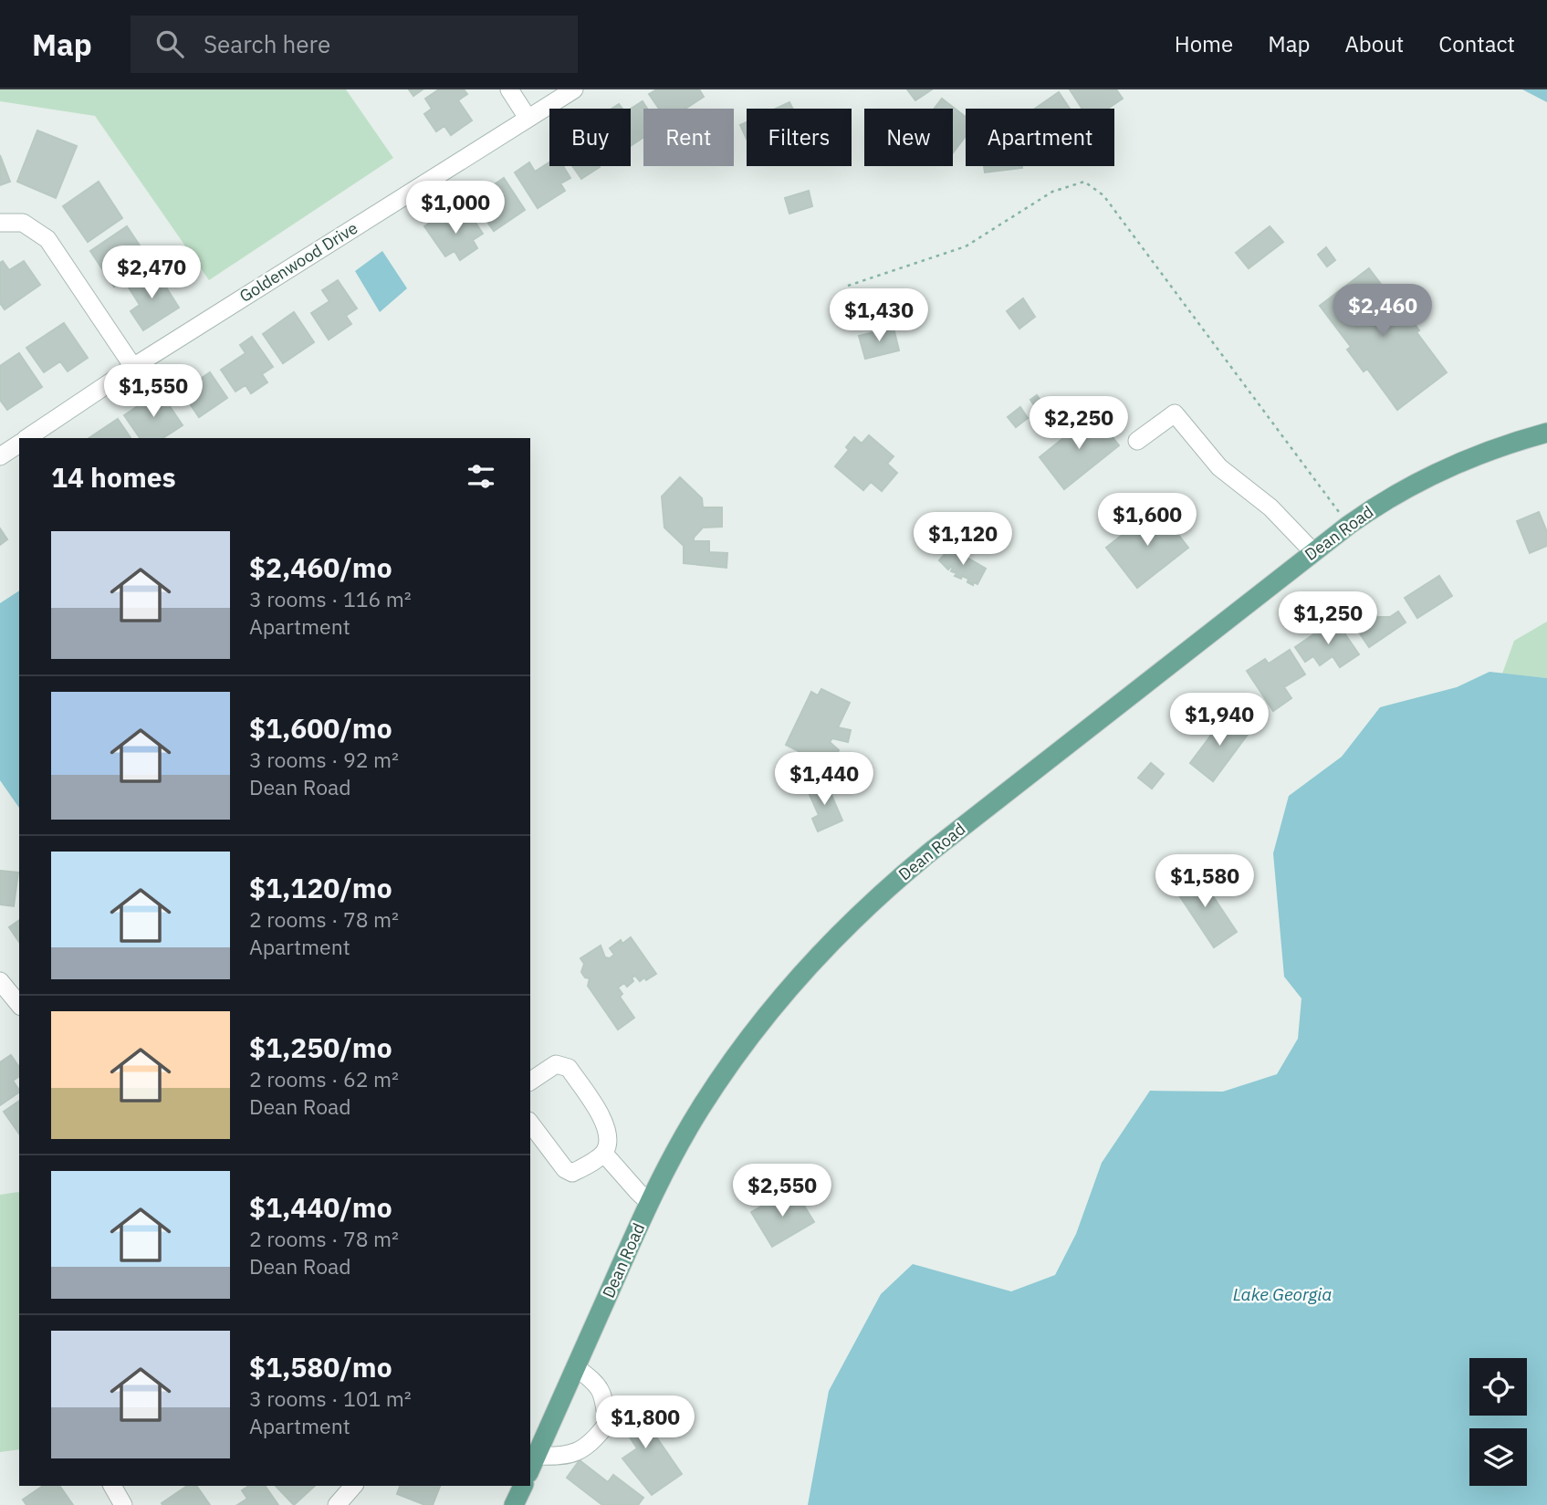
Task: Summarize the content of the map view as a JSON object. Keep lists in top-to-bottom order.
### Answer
{
  "streets": {
    "main road": ["Dean Road"],
    "street": ["Goldenwood Drive"]
  },
  "water": ["Lake Georgia"],
  "page": {
    "header": "Map",
    "search": "Search here",
    "nav": [
      "Home",
      "Map",
      "About",
      "Contact"
    ],
    "chip": [
      "Buy",
      "Rent",
      "Filters",
      "New",
      "Apartment"
    ],
    "price": [
      "$1,000",
      "$2,470",
      "$2,460",
      "$1,430",
      "$1,550",
      "$2,250",
      "$1,600",
      "$1,120",
      "$1,250",
      "$1,940",
      "$1,440",
      "$1,580",
      "$2,550",
      "$1,800"
    ],
    "heading": "14 homes",
    "list": [
      {
        "name": "$2,460/mo",
        "note": "3 rooms · 116 m² · Apartment"
      },
      {
        "name": "$1,600/mo",
        "note": "3 rooms · 92 m² · Dean Road"
      },
      {
        "name": "$1,120/mo",
        "note": "2 rooms · 78 m² · Apartment"
      },
      {
        "name": "$1,250/mo",
        "note": "2 rooms · 62 m² · Dean Road"
      },
      {
        "name": "$1,440/mo",
        "note": "2 rooms · 78 m² · Dean Road"
      },
      {
        "name": "$1,580/mo",
        "note": "3 rooms · 101 m² · Apartment"
      }
    ]
  }
}
